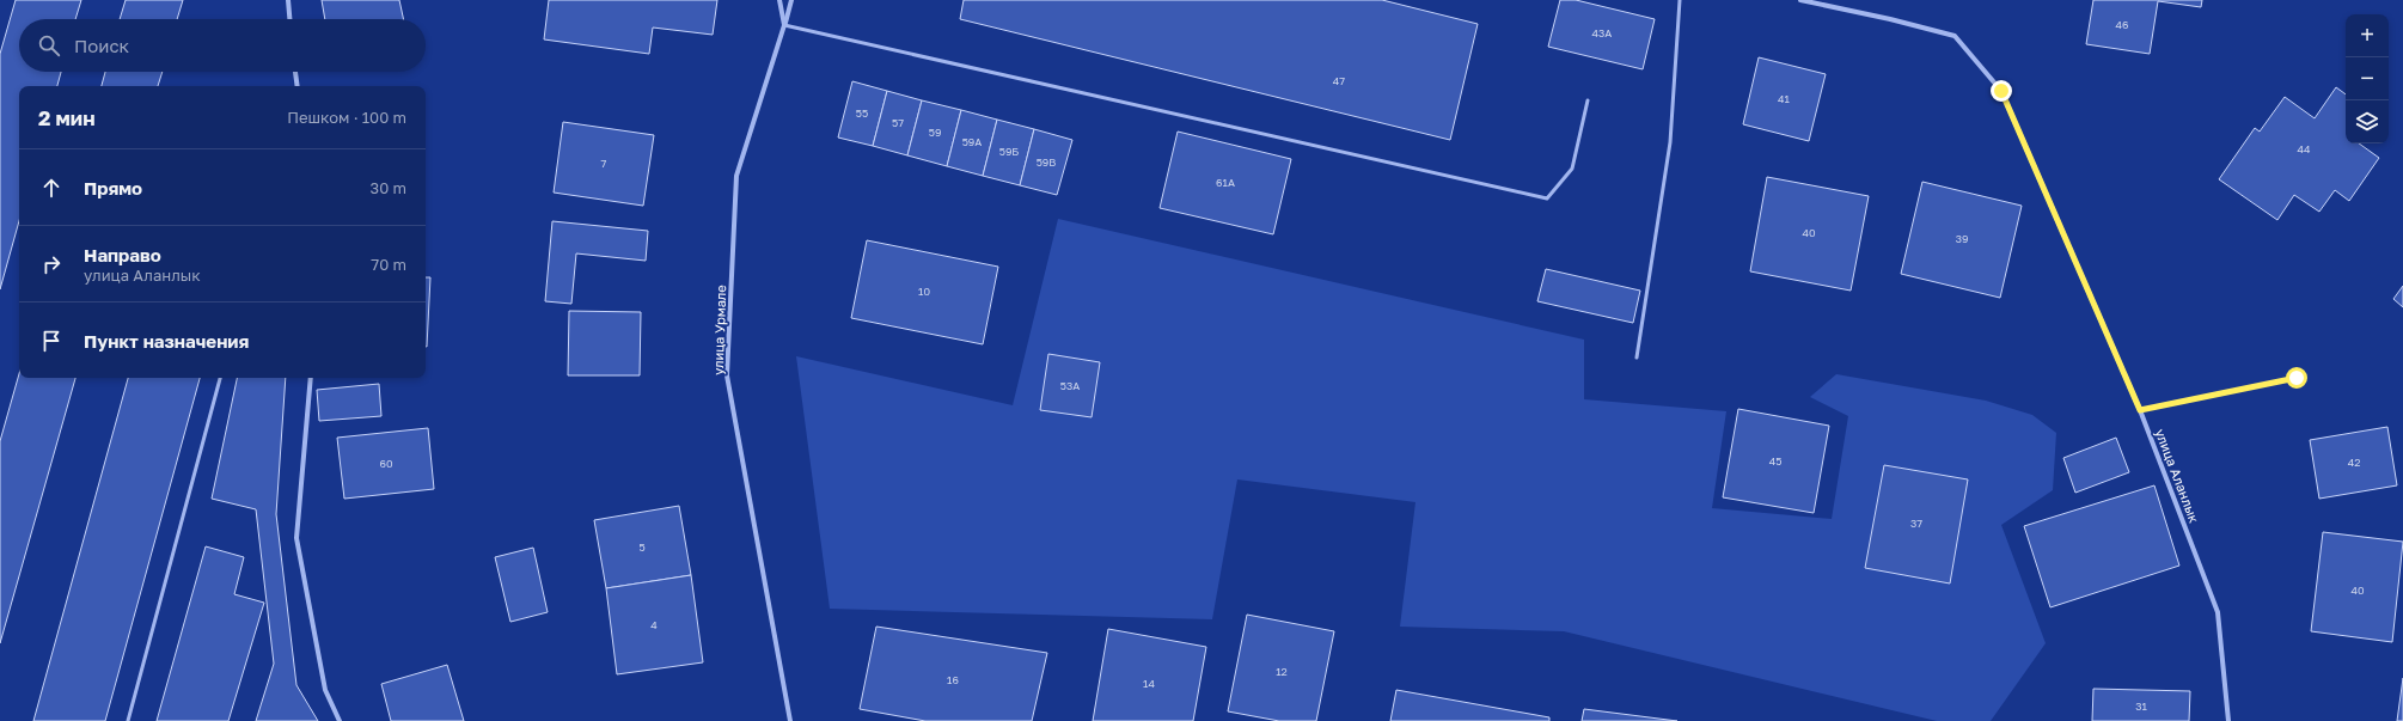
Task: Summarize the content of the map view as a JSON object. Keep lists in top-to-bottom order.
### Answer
{
  "streets": {
    "street": ["улица Урмале", "улица Аланлык"]
  },
  "house_numbers": [
    "46",
    "43А",
    "47",
    "41",
    "55",
    "57",
    "59",
    "59А",
    "44",
    "59Б",
    "59В",
    "7",
    "61А",
    "40",
    "39",
    "10",
    "53А",
    "45",
    "42",
    "60",
    "37",
    "5",
    "40",
    "4",
    "12",
    "16",
    "14",
    "31"
  ],
  "page": {
    "map_buttons": ["+", "−"],
    "search": "Поиск",
    "heading": ["2 мин", "Пешком · 100 m"],
    "list": [
      ["Прямо", "30 m"],
      ["Направо", "улица Аланлык", "70 m"],
      "Пункт назначения"
    ]
  }
}
